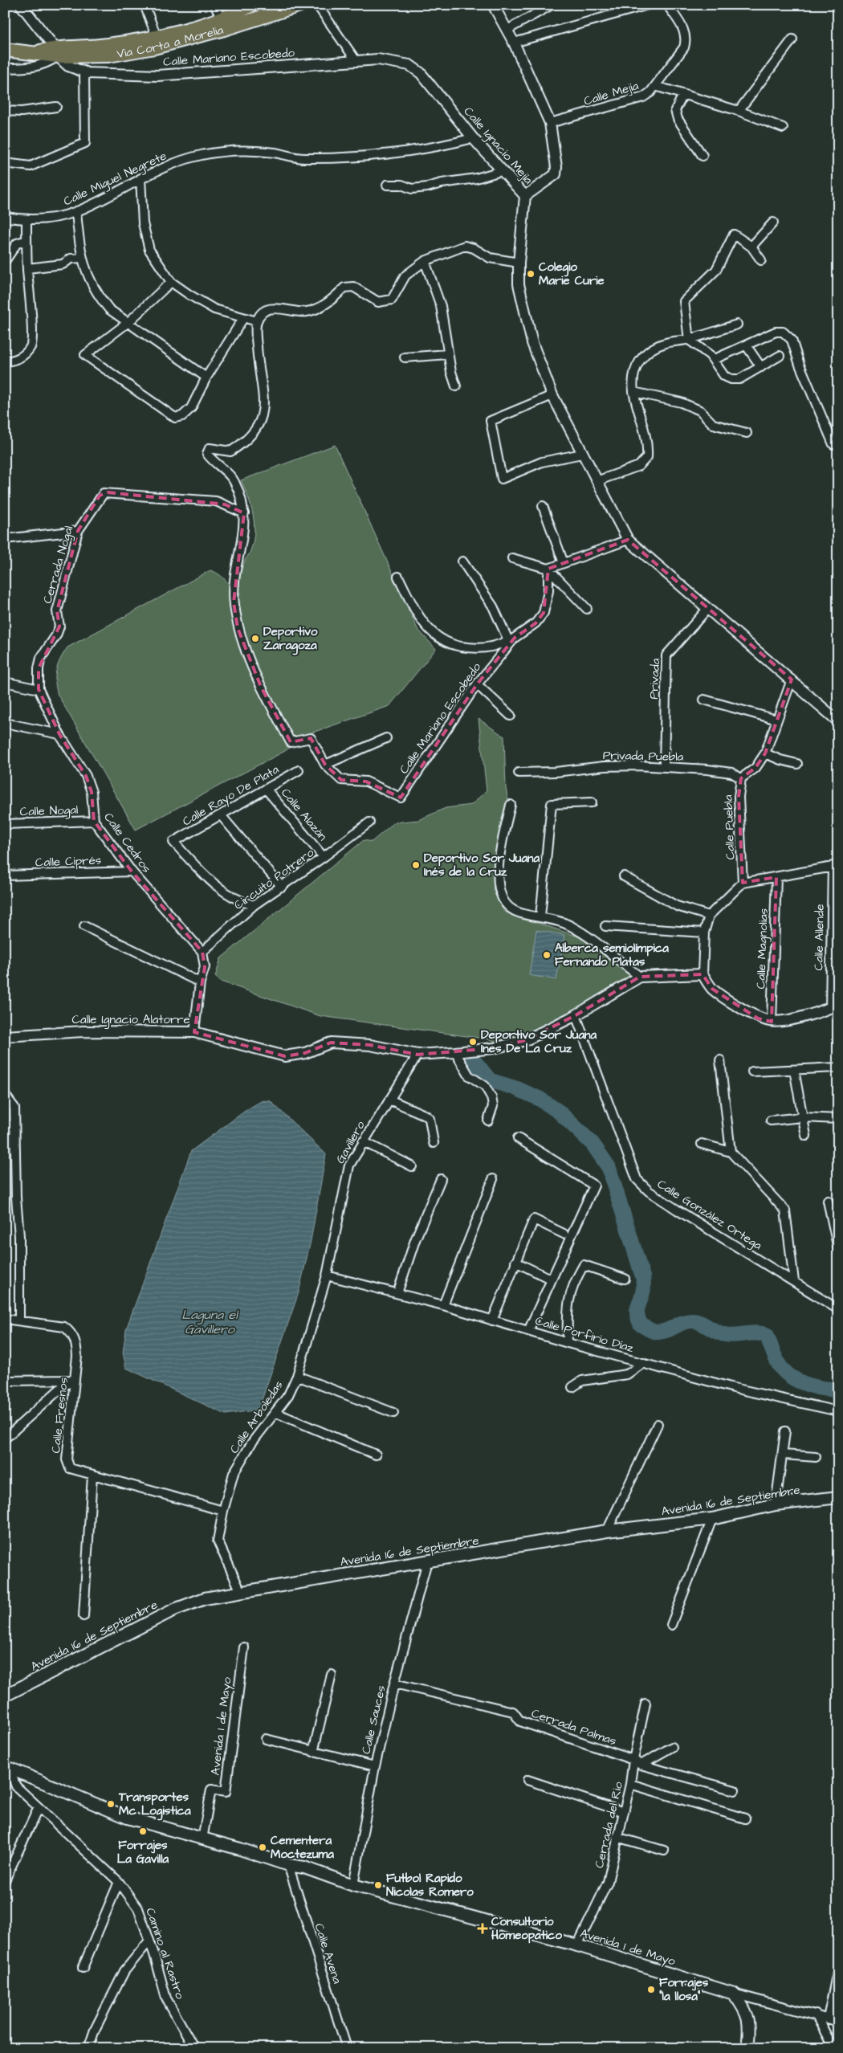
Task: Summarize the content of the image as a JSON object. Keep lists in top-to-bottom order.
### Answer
{
  "streets": {
    "main road": ["Via Corta a Morelia", "Avenida 16 de Septiembre", "Avenida 1 de Mayo"],
    "street": [
      "Calle Mariano Escobedo",
      "Calle Mejía",
      "Calle Ignacio Mejía",
      "Calle Miguel Negrete",
      "Cerrada Nogal",
      "Privada",
      "Privada Puebla",
      "Calle Rayo De Plata",
      "Calle Nogal",
      "Calle Alazán",
      "Calle Puebla",
      "Calle Cedros",
      "Calle Ciprés",
      "Circuito Potrero",
      "Calle Allende",
      "Calle Magnolias",
      "Calle Ignacio Alatorre",
      "Gavillero",
      "Calle González Ortega",
      "Calle Porfirio Díaz",
      "Calle Fresnos",
      "Calle Arboledas",
      "Calle Sauces",
      "Cerrada Palmas",
      "Cerrada del Rio",
      "Camino al Rastro",
      "Calle Avena"
    ]
  },
  "crossings": [
    ["Via Corta a Morelia", "Calle Mariano Escobedo"],
    ["Calle Mariano Escobedo", "Calle Ignacio Mejía"],
    ["Calle Mariano Escobedo", "Cerrada Nogal"],
    ["Calle Mejía", "Calle Ignacio Mejía"],
    ["Calle Ignacio Mejía", "Calle Miguel Negrete"],
    ["Cerrada Nogal", "Calle Cedros"],
    ["Privada", "Privada Puebla"],
    ["Privada Puebla", "Calle Puebla"],
    ["Calle Rayo De Plata", "Calle Alazán"],
    ["Calle Rayo De Plata", "Circuito Potrero"],
    ["Calle Nogal", "Calle Cedros"],
    ["Calle Alazán", "Circuito Potrero"],
    ["Calle Cedros", "Calle Ciprés"],
    ["Calle Cedros", "Circuito Potrero"],
    ["Calle Ignacio Alatorre", "Gavillero"],
    ["Calle Ignacio Alatorre", "Calle González Ortega"],
    ["Gavillero", "Calle Porfirio Díaz"],
    ["Gavillero", "Calle Arboledas"],
    ["Calle Porfirio Díaz", "Calle Arboledas"],
    ["Calle Fresnos", "Calle Arboledas"],
    ["Calle Arboledas", "Avenida 16 de Septiembre"],
    ["Avenida 16 de Septiembre", "Calle Sauces"],
    ["Calle Sauces", "Avenida 1 de Mayo"],
    ["Calle Sauces", "Cerrada Palmas"],
    ["Avenida 1 de Mayo", "Cerrada del Rio"],
    ["Avenida 1 de Mayo", "Camino al Rastro"],
    ["Avenida 1 de Mayo", "Calle Avena"],
    ["Cerrada Palmas", "Cerrada del Rio"]
  ],
  "water": ["Laguna el Gavillero"],
  "places": {
    "other": [
      "Colegio Marie Curie",
      "Deportivo Zaragoza",
      "Deportivo Sor Juana Inés de la Cruz",
      "Alberca semiolímpica Fernando Platas",
      "Deportivo Sor Juana Ines De La Cruz",
      "Transportes Mc Logistica",
      "Forrajes La Gavilla",
      "Cementera Moctezuma",
      "Futbol Rapido Nicolas Romero",
      "Forrajes \"la llosa\""
    ],
    "health": ["Consultorio Homeopatico"]
  }
}
